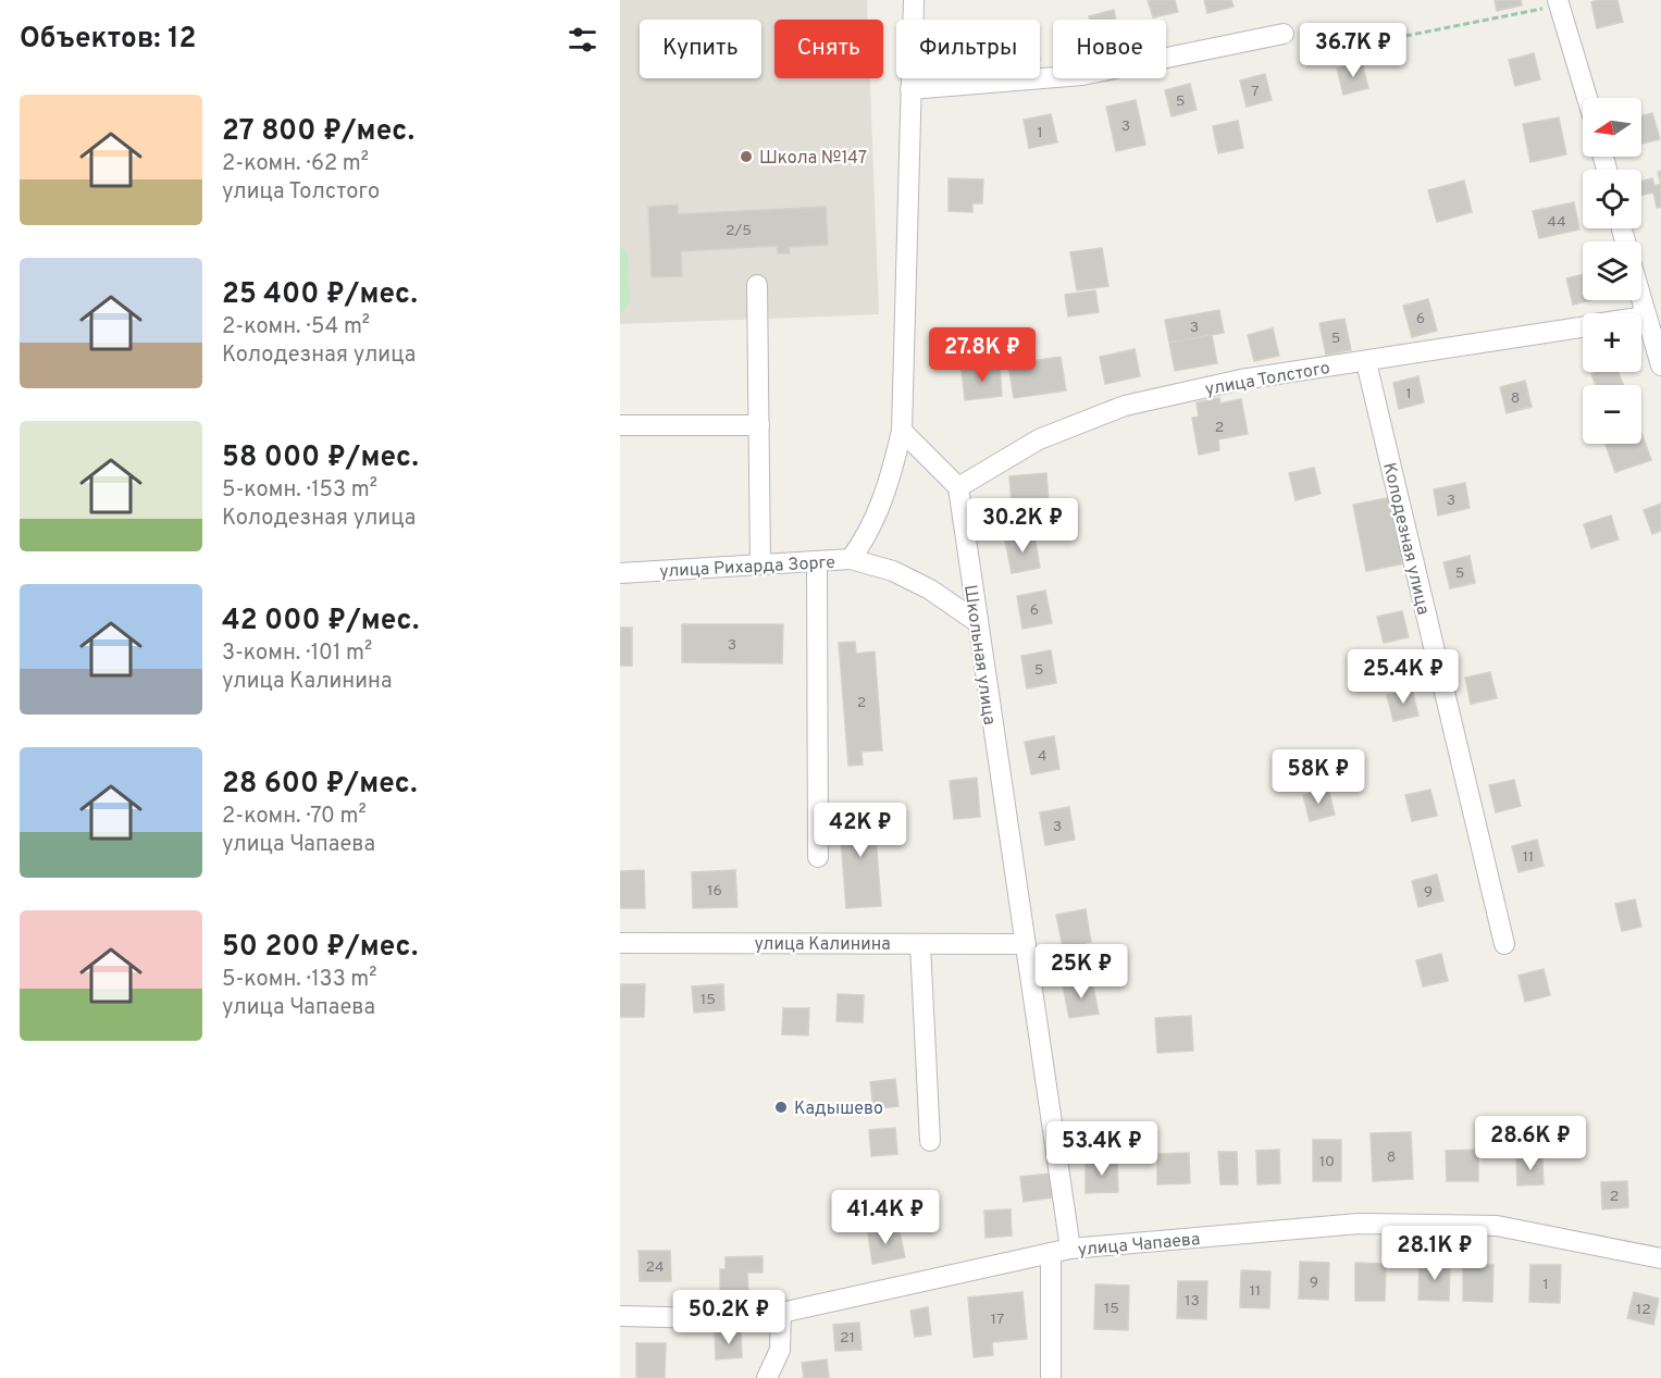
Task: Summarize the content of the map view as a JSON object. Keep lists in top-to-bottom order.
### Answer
{
  "streets": {
    "street": [
      "улица Толстого",
      "Колодезная улица",
      "улица Рихарда Зорге",
      "Школьная улица",
      "улица Калинина",
      "улица Чапаева"
    ]
  },
  "crossings": [
    ["улица Толстого", "Колодезная улица"],
    ["улица Толстого", "Школьная улица"],
    ["улица Рихарда Зорге", "Школьная улица"],
    ["Школьная улица", "улица Калинина"],
    ["Школьная улица", "улица Чапаева"]
  ],
  "places": ["Школа №147", "Кадышево"],
  "house_numbers": [
    "7",
    "5",
    "3",
    "1",
    "44",
    "2/5",
    "6",
    "3",
    "5",
    "1",
    "8",
    "2",
    "3",
    "5",
    "6",
    "3",
    "5",
    "2",
    "4",
    "3",
    "11",
    "16",
    "9",
    "15",
    "8",
    "10",
    "2",
    "24",
    "9",
    "1",
    "11",
    "13",
    "15",
    "12",
    "17",
    "21"
  ],
  "north": "left",
  "page": {
    "heading": "Объектов: 12",
    "chip": [
      "Купить",
      "Снять",
      "Фильтры",
      "Новое"
    ],
    "price": [
      "36.7K ₽",
      "27.8K ₽",
      "30.2K ₽",
      "25.4K ₽",
      "58K ₽",
      "42K ₽",
      "25K ₽",
      "28.6K ₽",
      "53.4K ₽",
      "41.4K ₽",
      "28.1K ₽",
      "50.2K ₽"
    ],
    "list": [
      {
        "name": "27 800 ₽/мес.",
        "note": "2-комн. · 62 m² · улица Толстого"
      },
      {
        "name": "25 400 ₽/мес.",
        "note": "2-комн. · 54 m² · Колодезная улица"
      },
      {
        "name": "58 000 ₽/мес.",
        "note": "5-комн. · 153 m² · Колодезная улица"
      },
      {
        "name": "42 000 ₽/мес.",
        "note": "3-комн. · 101 m² · улица Калинина"
      },
      {
        "name": "28 600 ₽/мес.",
        "note": "2-комн. · 70 m² · улица Чапаева"
      },
      {
        "name": "50 200 ₽/мес.",
        "note": "5-комн. · 133 m² · улица Чапаева"
      }
    ],
    "map_buttons": ["+", "−"]
  }
}
